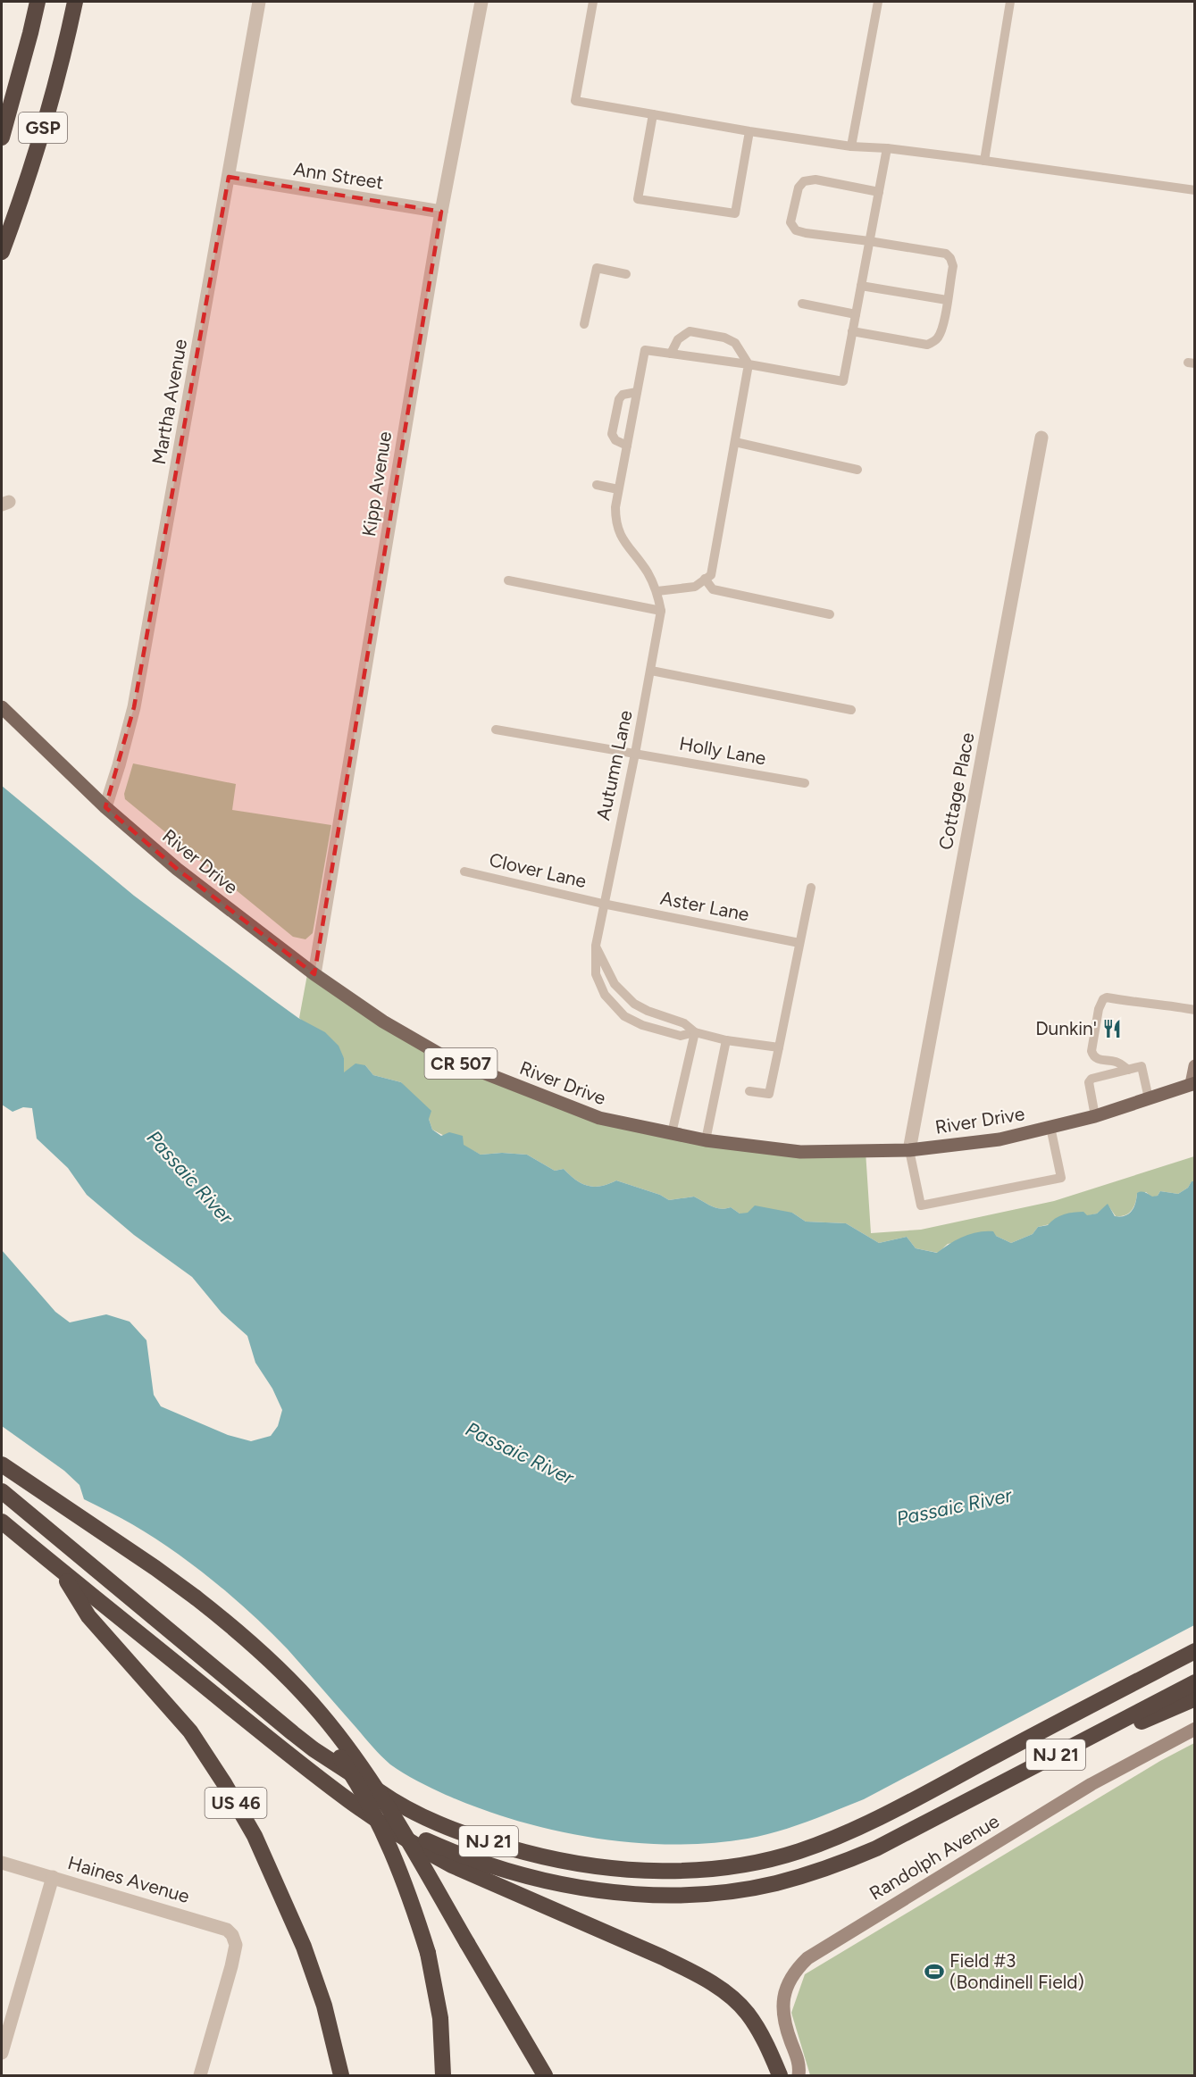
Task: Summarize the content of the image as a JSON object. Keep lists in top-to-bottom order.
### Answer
{
  "streets": {
    "highway": ["GSP", "NJ 21", "US 46"],
    "main road": ["River Drive", "CR 507"],
    "street": [
      "Ann Street",
      "Martha Avenue",
      "Kipp Avenue",
      "Cottage Place",
      "Randolph Avenue",
      "Haines Avenue"
    ],
    "lane": [
      "Holly Lane",
      "Autumn Lane",
      "Clover Lane",
      "Aster Lane"
    ]
  },
  "crossings": [
    ["Ann Street", "Martha Avenue"],
    ["Ann Street", "Kipp Avenue"],
    ["Martha Avenue", "River Drive"],
    ["Kipp Avenue", "River Drive"],
    ["Holly Lane", "Autumn Lane"],
    ["Autumn Lane", "Clover Lane"],
    ["Autumn Lane", "Aster Lane"],
    ["Cottage Place", "River Drive"],
    ["Clover Lane", "Aster Lane"],
    ["NJ 21", "US 46"]
  ],
  "water": ["Passaic River"],
  "places": {
    "restaurant": ["Dunkin'"],
    "sports": ["Field #3 (Bondinell Field)"]
  }
}
